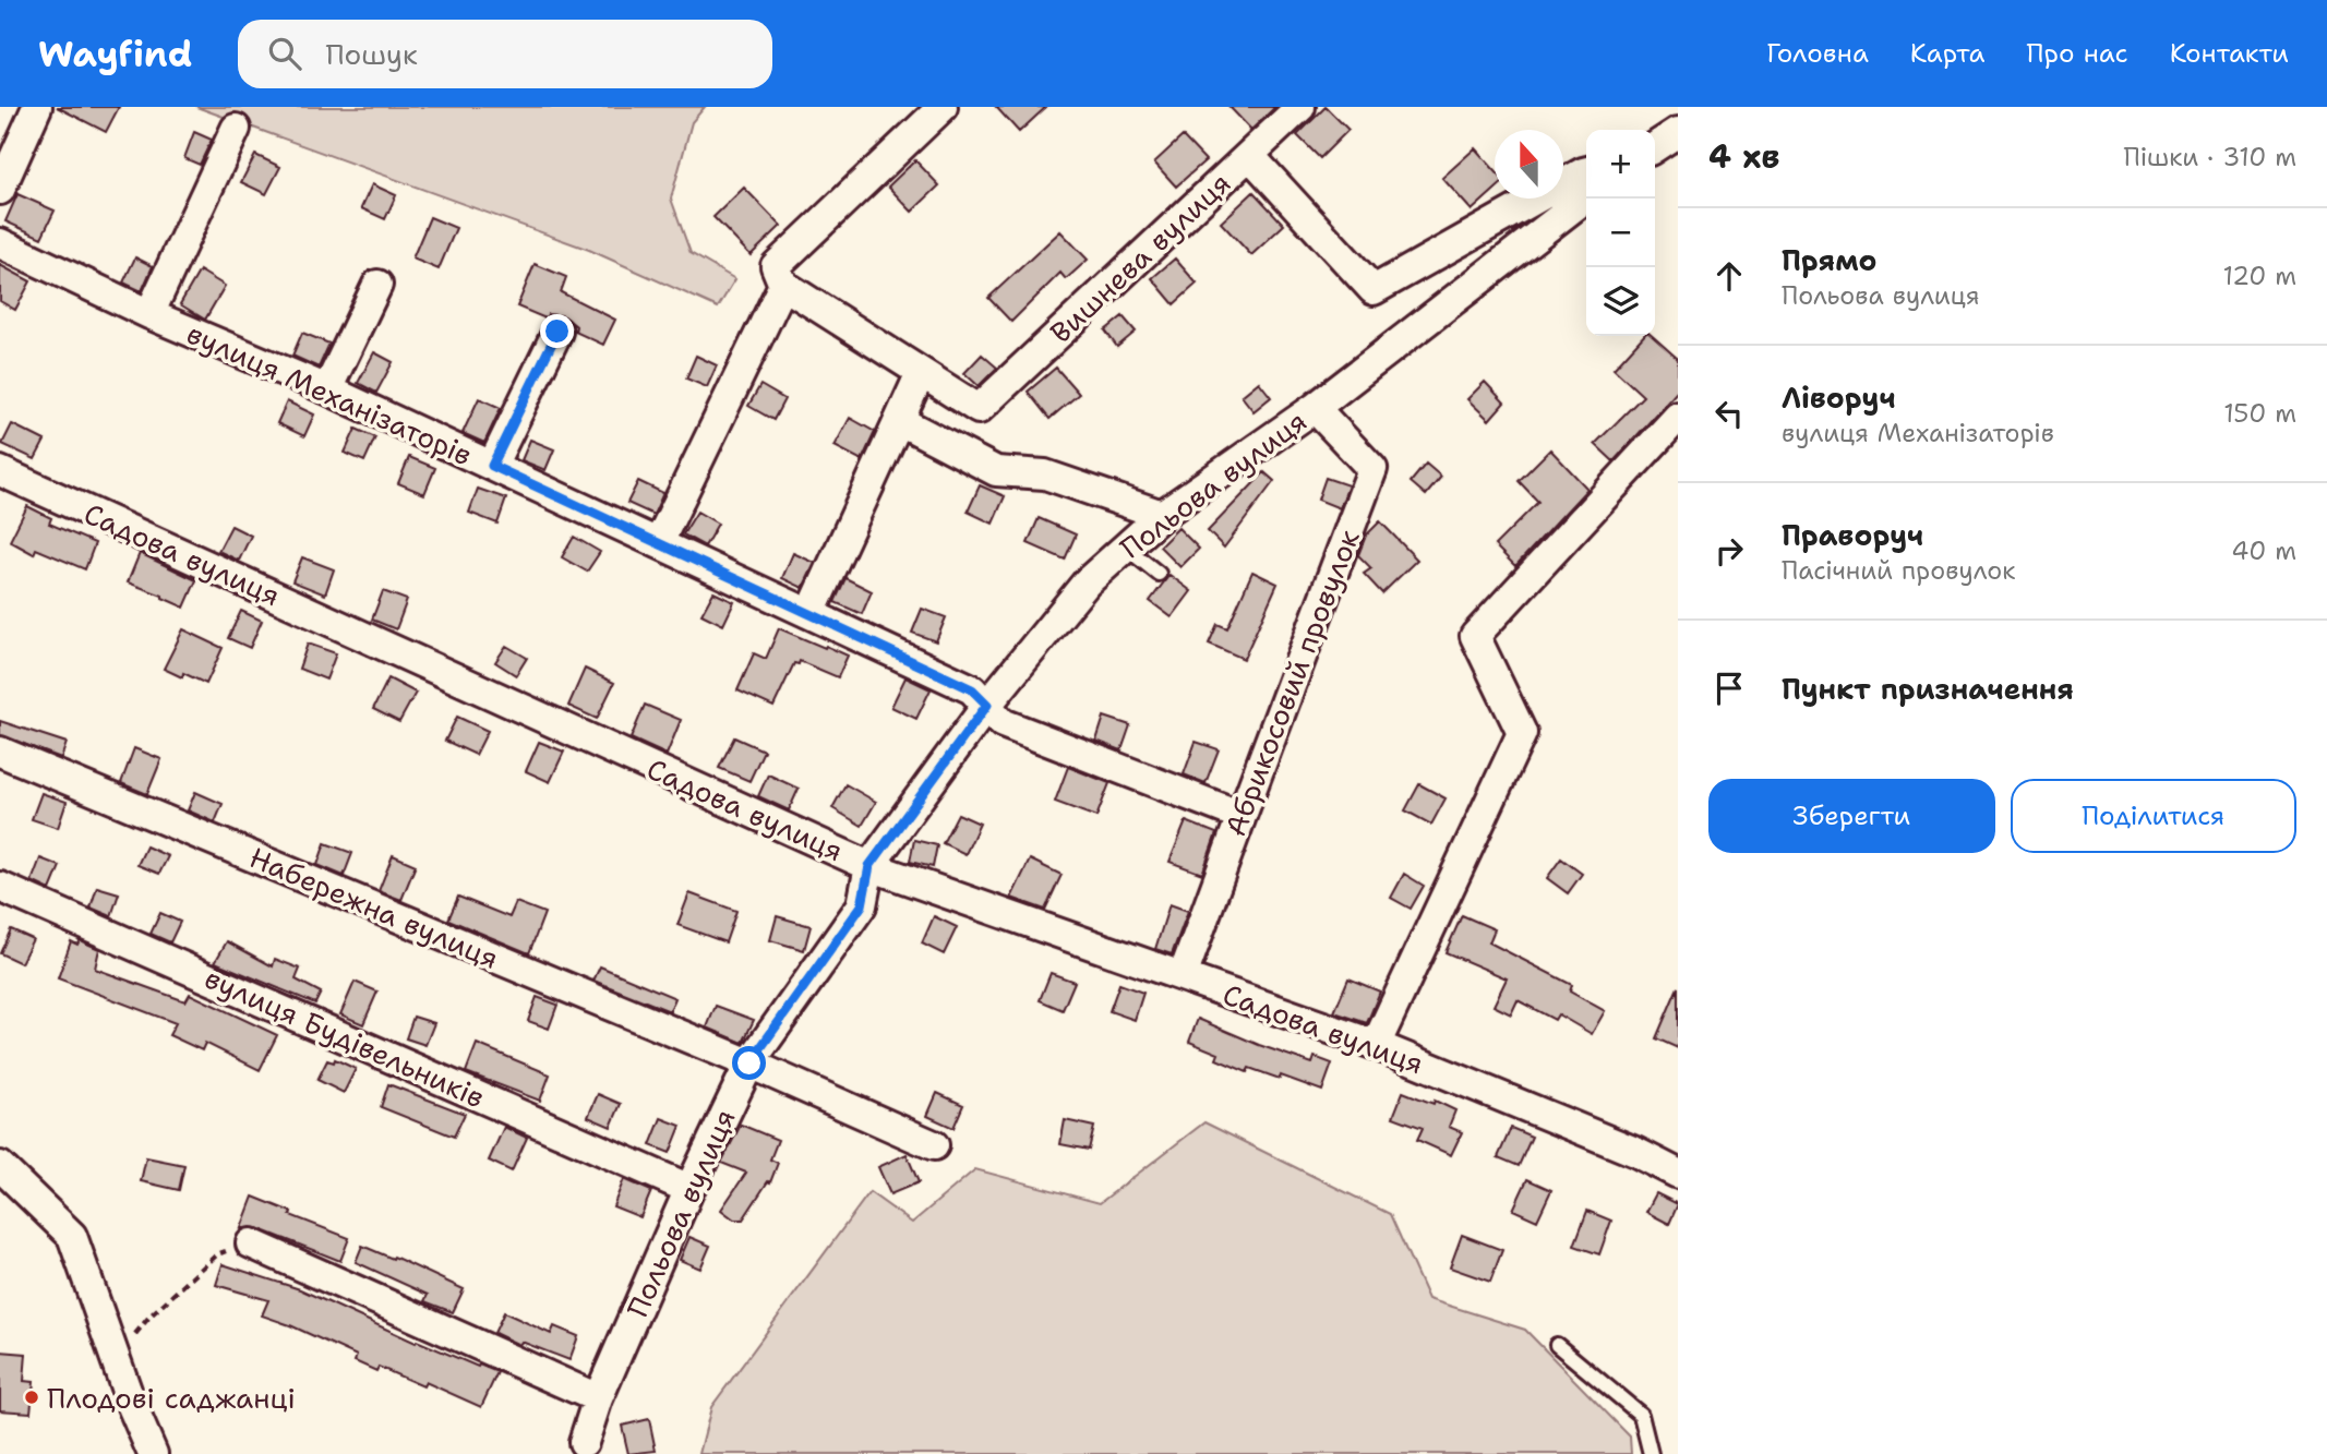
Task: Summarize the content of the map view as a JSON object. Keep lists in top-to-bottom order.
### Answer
{
  "streets": {
    "street": [
      "Вишнева вулиця",
      "вулиця Механізаторів",
      "Польова вулиця",
      "Садова вулиця",
      "Абрикосовий провулок",
      "Набережна вулиця",
      "вулиця Будівельників"
    ]
  },
  "crossings": [
    ["вулиця Механізаторів", "Польова вулиця"],
    ["вулиця Механізаторів", "Абрикосовий провулок"],
    ["Польова вулиця", "Садова вулиця"],
    ["Польова вулиця", "Абрикосовий провулок"],
    ["Польова вулиця", "Набережна вулиця"],
    ["Польова вулиця", "вулиця Будівельників"],
    ["Садова вулиця", "Абрикосовий провулок"]
  ],
  "places": ["Плодові саджанці"],
  "north": "top",
  "page": {
    "header": "Wayfind",
    "search": "Пошук",
    "nav": [
      "Головна",
      "Карта",
      "Про нас",
      "Контакти"
    ],
    "heading": ["4 хв", "Пішки · 310 m"],
    "map_buttons": ["+", "−"],
    "list": [
      ["Прямо", "Польова вулиця", "120 m"],
      ["Ліворуч", "вулиця Механізаторів", "150 m"],
      ["Праворуч", "Пасічний провулок", "40 m"],
      "Пункт призначення"
    ],
    "buttons": ["Зберегти", "Поділитися"]
  }
}
